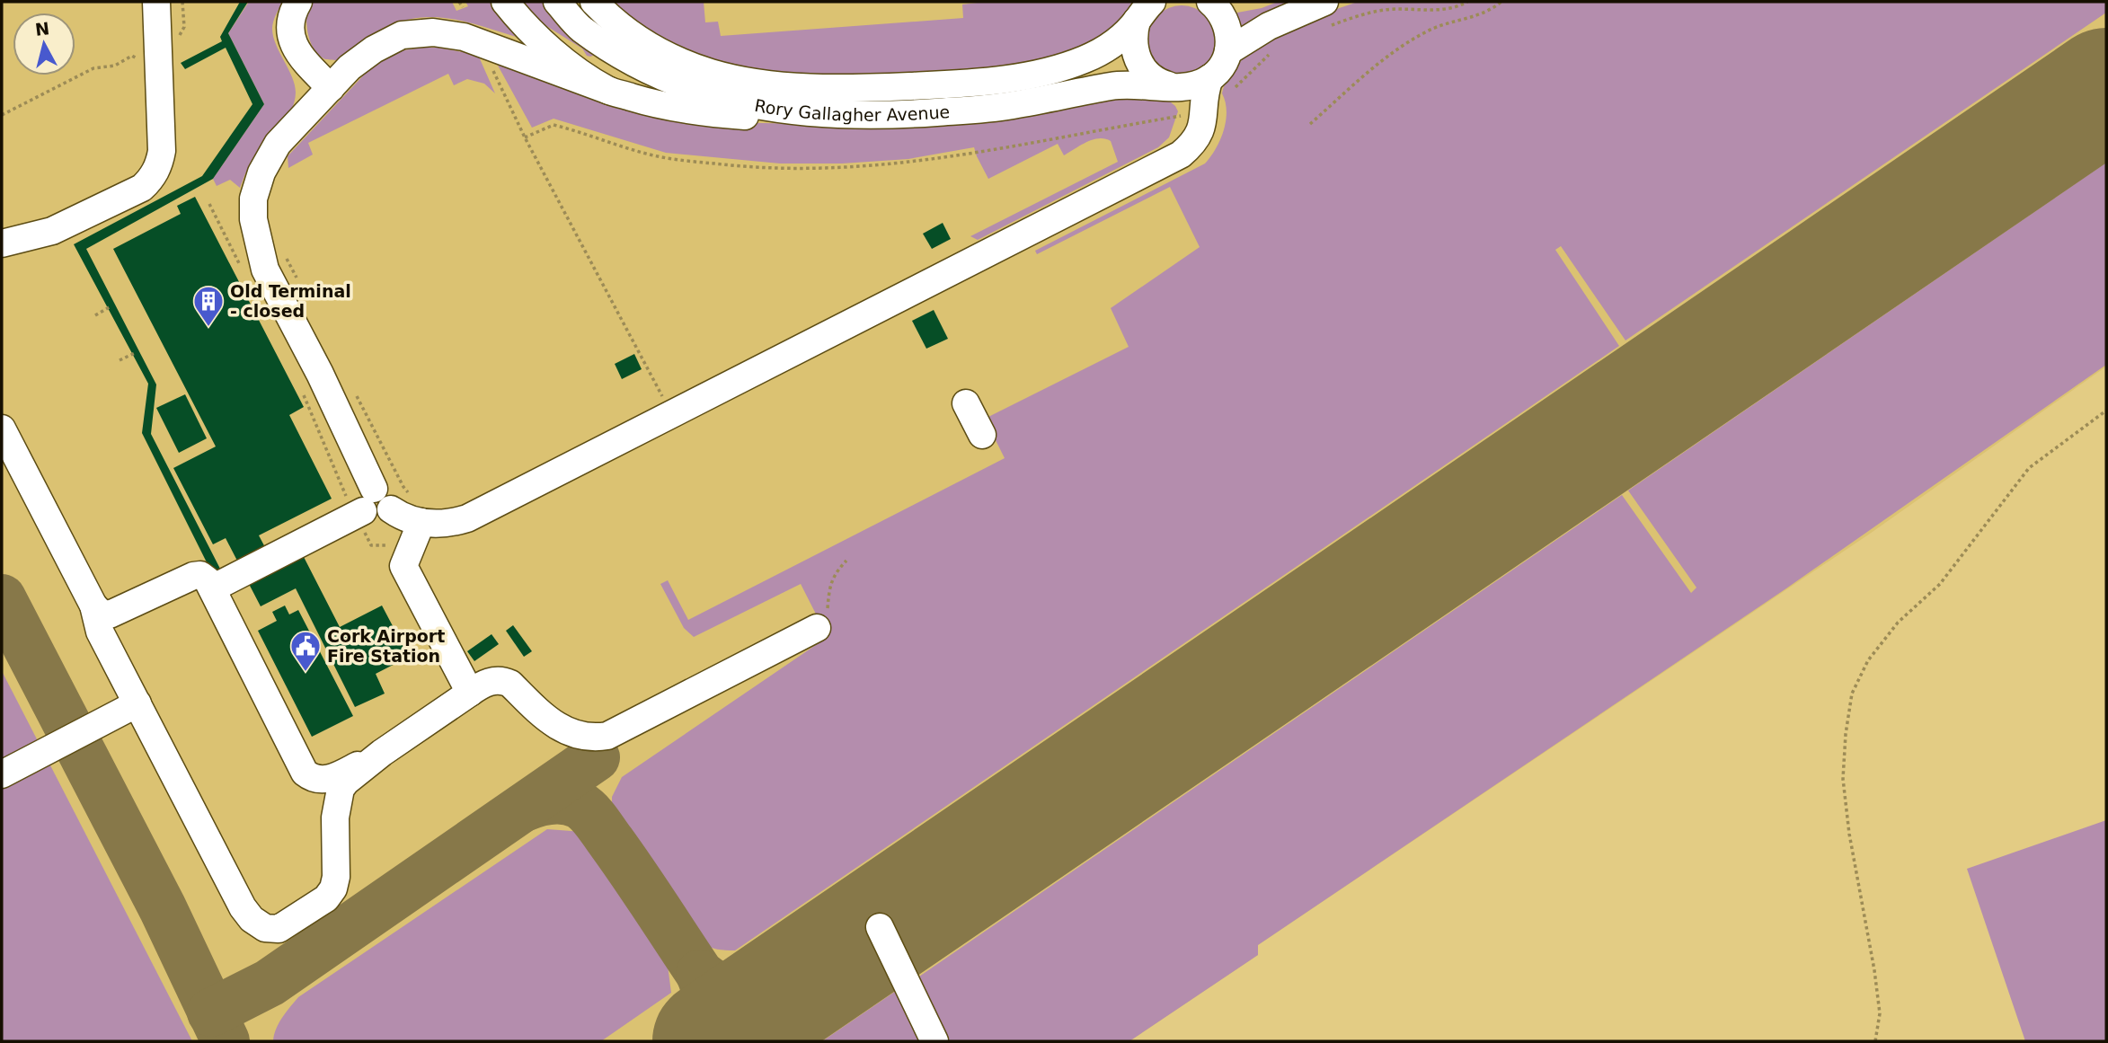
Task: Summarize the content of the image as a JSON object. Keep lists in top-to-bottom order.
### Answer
{
  "streets": {
    "street": ["Rory Gallagher Avenue"]
  },
  "places": {
    "building": ["Old Terminal - closed"],
    "public building": ["Cork Airport Fire Station"]
  },
  "north": "top"
}
